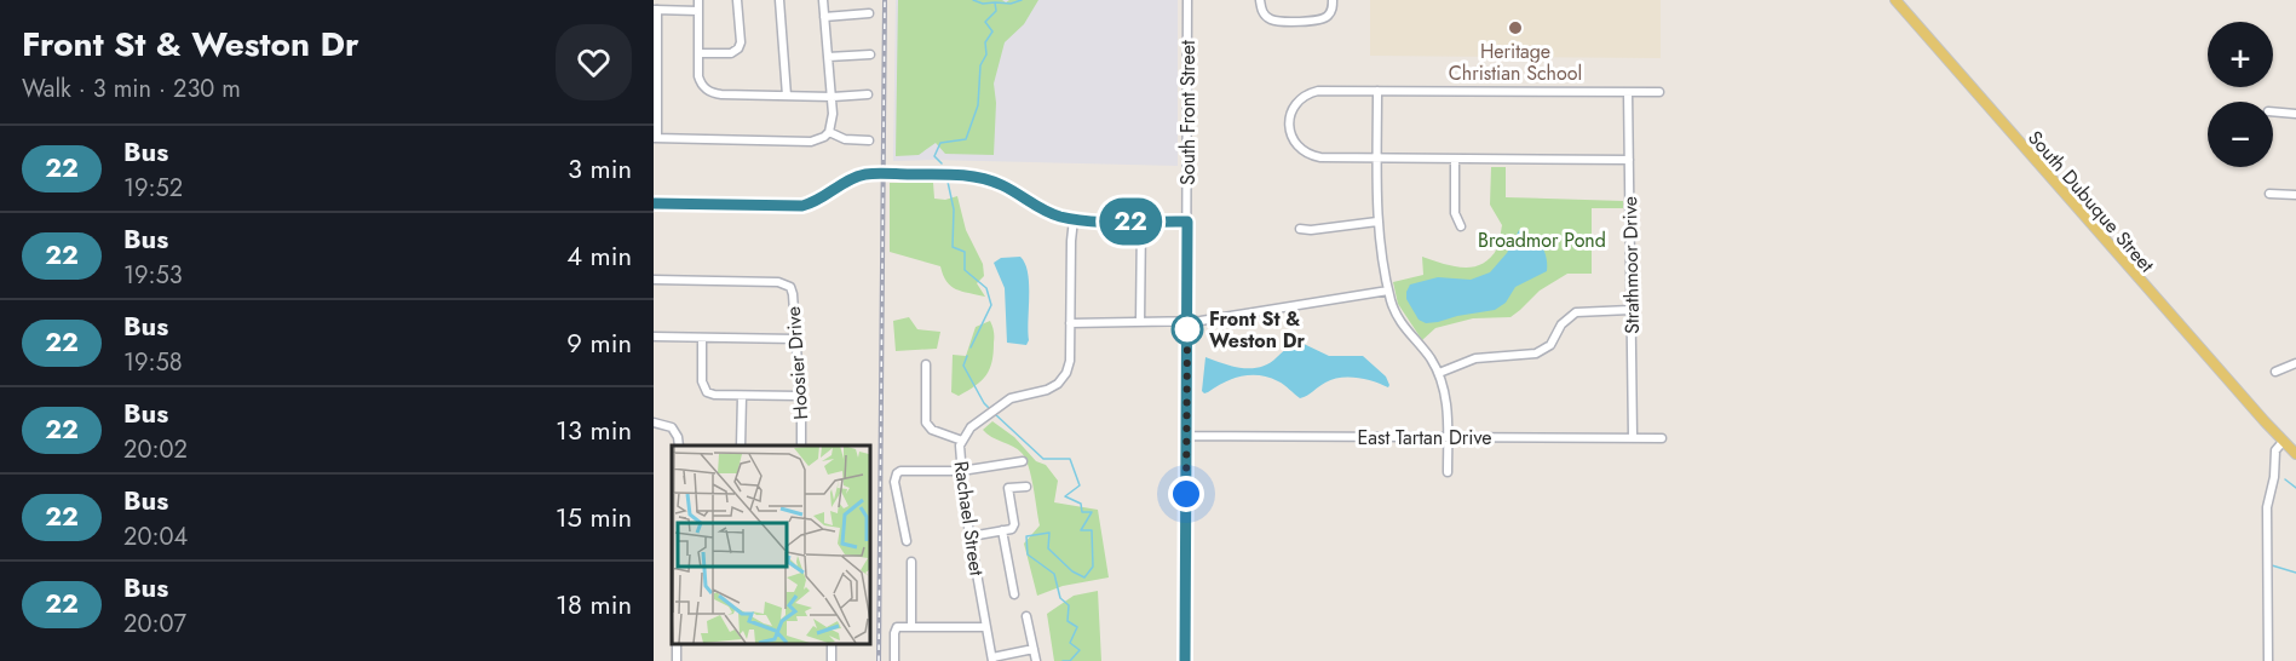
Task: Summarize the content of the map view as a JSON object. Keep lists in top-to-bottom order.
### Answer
{
  "streets": {
    "main road": ["South Dubuque Street"],
    "street": [
      "South Front Street",
      "Strathmoor Drive",
      "Hoosier Drive",
      "East Tartan Drive",
      "Rachael Street"
    ]
  },
  "crossings": [
    ["South Front Street", "East Tartan Drive"],
    ["Strathmoor Drive", "East Tartan Drive"]
  ],
  "parks": ["Broadmor Pond"],
  "places": ["Heritage Christian School", "Front St & Weston Dr"],
  "lines": ["bus line 22"],
  "page": {
    "heading": ["Front St & Weston Dr", "Walk · 3 min · 230 m"],
    "on_map": "22",
    "map_buttons": ["+", "−"],
    "list": [
      {
        "mark": "22",
        "name": "Bus",
        "note": "19:52",
        "value": "3 min"
      },
      {
        "mark": "22",
        "name": "Bus",
        "note": "19:53",
        "value": "4 min"
      },
      {
        "mark": "22",
        "name": "Bus",
        "note": "19:58",
        "value": "9 min"
      },
      {
        "mark": "22",
        "name": "Bus",
        "note": "20:02",
        "value": "13 min"
      },
      {
        "mark": "22",
        "name": "Bus",
        "note": "20:04",
        "value": "15 min"
      },
      {
        "mark": "22",
        "name": "Bus",
        "note": "20:07",
        "value": "18 min"
      }
    ]
  }
}
